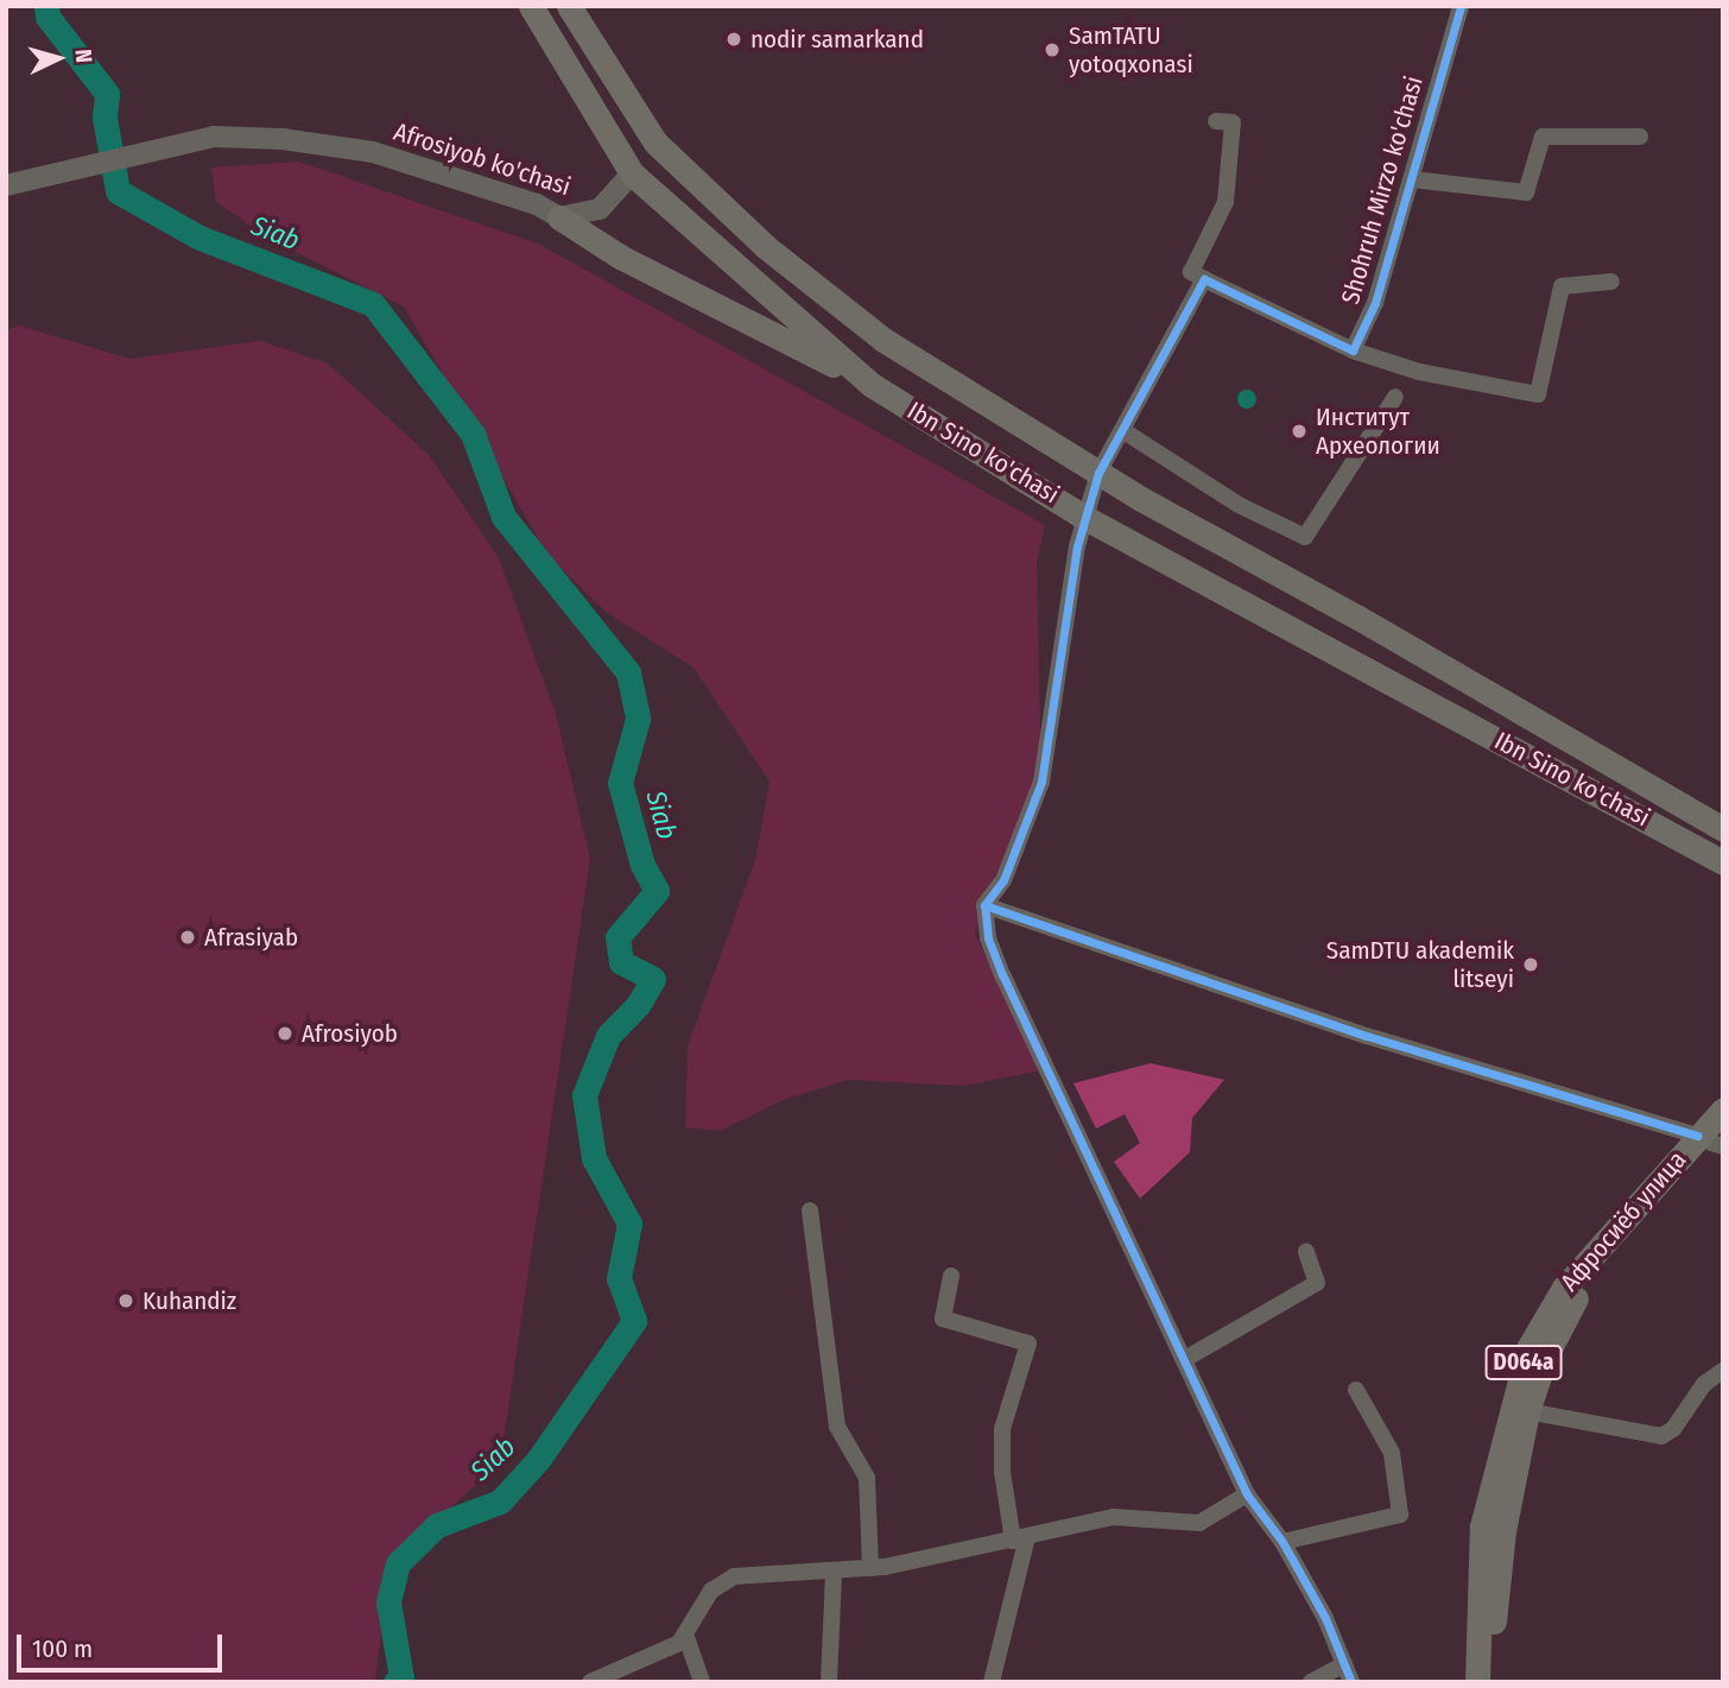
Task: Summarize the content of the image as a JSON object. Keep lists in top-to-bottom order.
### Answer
{
  "streets": {
    "main road": ["Ibn Sino ko'chasi", "Афросиёб улица", "D064a"],
    "street": ["Afrosiyob ko'chasi", "Shohruh Mirzo ko'chasi"]
  },
  "crossings": [
    ["Afrosiyob ko'chasi", "Ibn Sino ko'chasi"]
  ],
  "water": ["Siab"],
  "places": [
    "nodir samarkand",
    "SamTATU yotoqxonasi",
    "Институт Археологии",
    "Afrasiyab",
    "SamDTU akademik litseyi",
    "Afrosiyob",
    "Kuhandiz"
  ],
  "scale_bar": "100 m",
  "north": "right"
}
